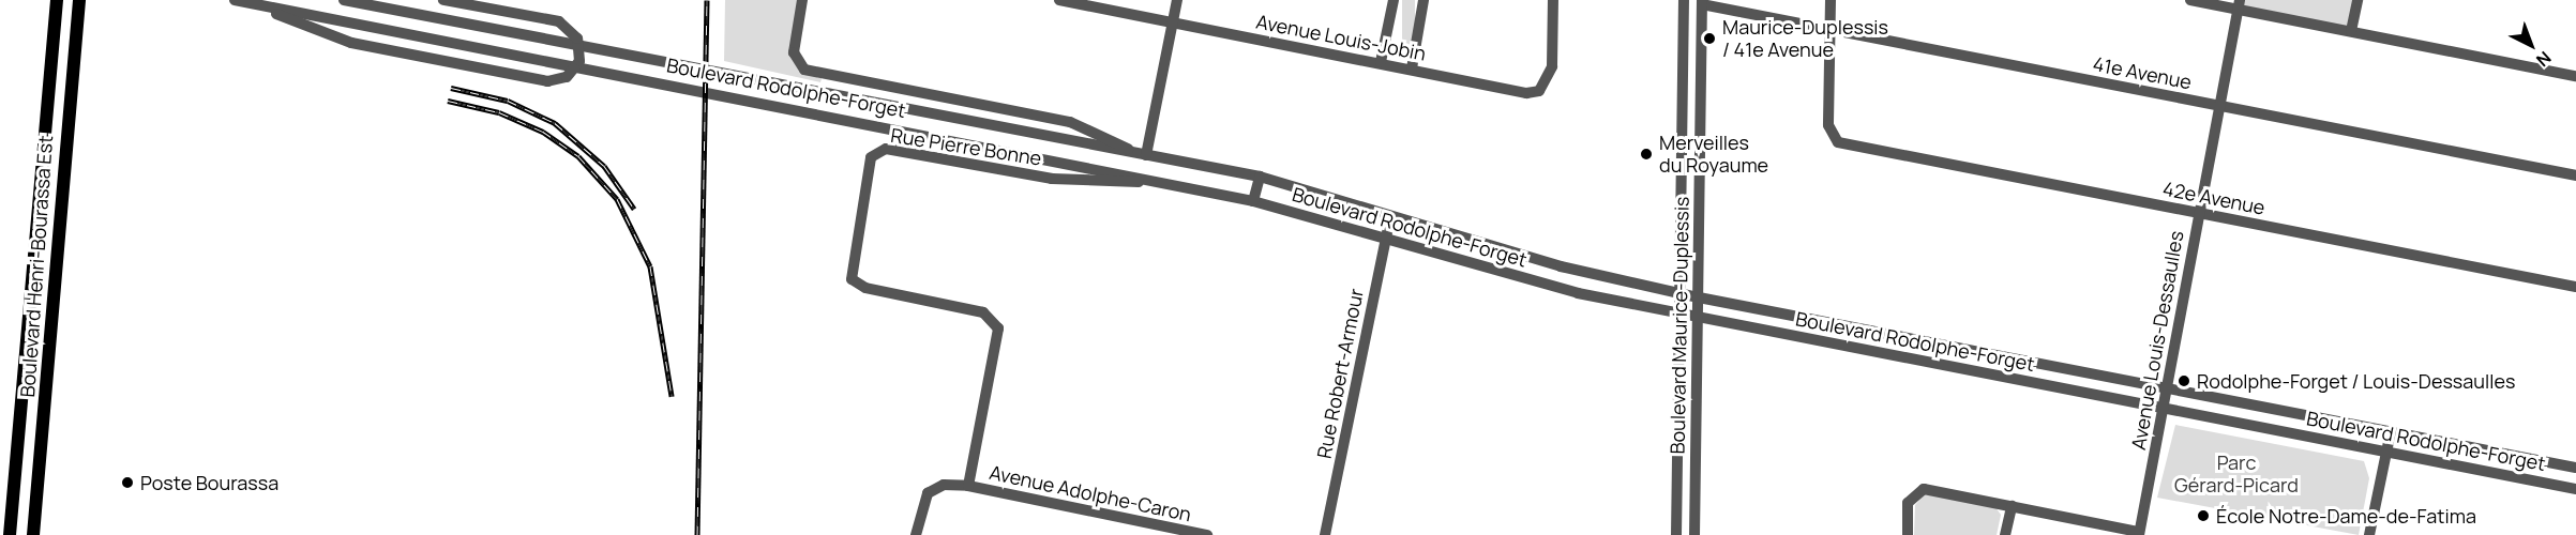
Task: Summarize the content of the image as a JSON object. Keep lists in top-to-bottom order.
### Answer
{
  "streets": {
    "main road": ["Boulevard Henri-Bourassa Est"],
    "street": [
      "Avenue Louis-Jobin",
      "41e Avenue",
      "Boulevard Rodolphe-Forget",
      "Rue Pierre Bonne",
      "42e Avenue",
      "Boulevard Maurice-Duplessis",
      "Avenue Louis-Dessaulles",
      "Rue Robert-Armour",
      "Avenue Adolphe-Caron"
    ]
  },
  "crossings": [
    ["41e Avenue", "42e Avenue"],
    ["41e Avenue", "Boulevard Maurice-Duplessis"],
    ["41e Avenue", "Avenue Louis-Dessaulles"],
    ["Boulevard Rodolphe-Forget", "Rue Pierre Bonne"],
    ["Boulevard Rodolphe-Forget", "Boulevard Maurice-Duplessis"],
    ["Boulevard Rodolphe-Forget", "Avenue Louis-Dessaulles"],
    ["Boulevard Rodolphe-Forget", "Rue Robert-Armour"],
    ["Rue Pierre Bonne", "Avenue Adolphe-Caron"],
    ["42e Avenue", "Avenue Louis-Dessaulles"]
  ],
  "parks": ["Parc Gérard-Picard"],
  "places": [
    "Maurice-Duplessis / 41e Avenue",
    "Merveilles du Royaume",
    "Rodolphe-Forget / Louis-Dessaulles",
    "Poste Bourassa",
    "École Notre-Dame-de-Fatima"
  ],
  "north": "bottom right"
}
